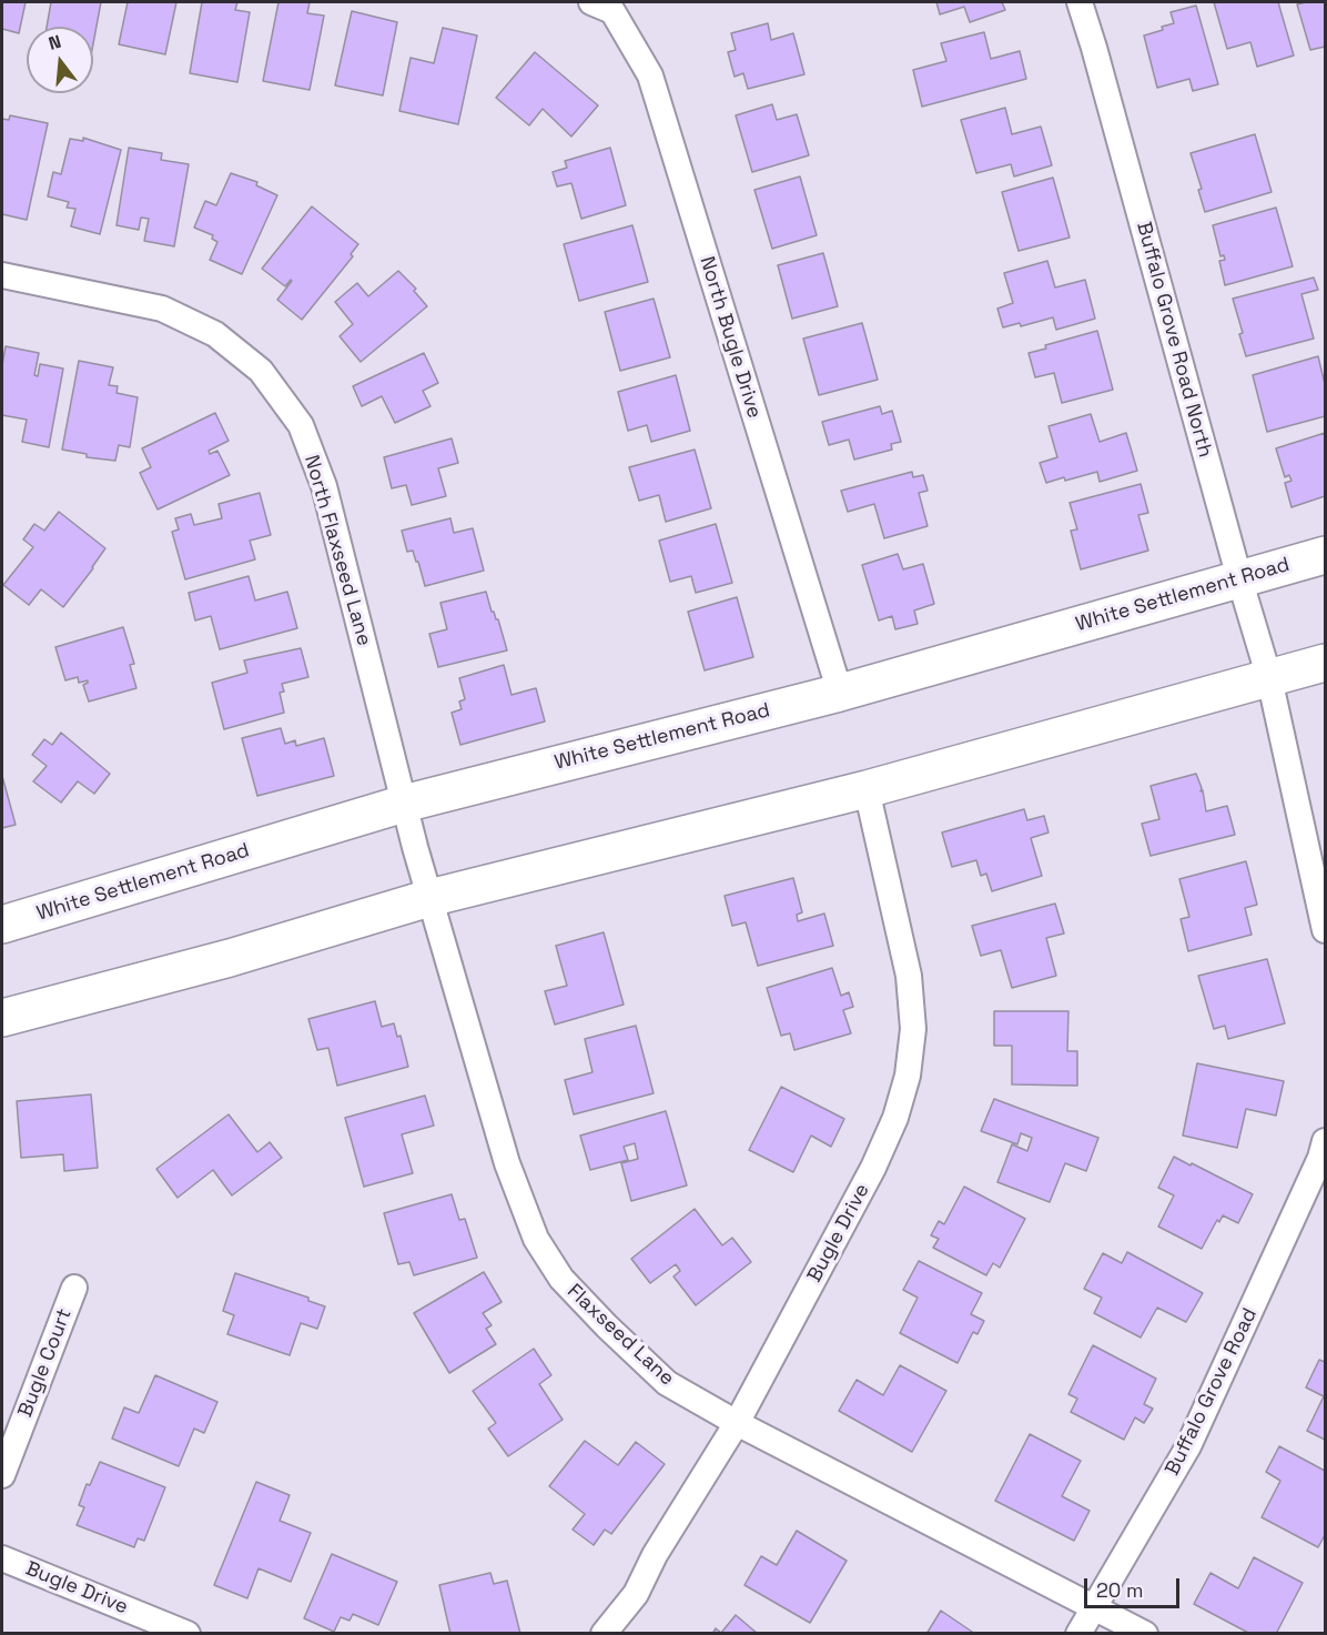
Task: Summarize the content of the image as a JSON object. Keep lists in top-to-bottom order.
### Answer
{
  "streets": {
    "main road": ["White Settlement Road"],
    "street": [
      "North Bugle Drive",
      "Buffalo Grove Road North",
      "North Flaxseed Lane",
      "Bugle Drive",
      "Flaxseed Lane",
      "Bugle Court",
      "Buffalo Grove Road"
    ]
  },
  "crossings": [
    ["North Bugle Drive", "White Settlement Road"],
    ["Buffalo Grove Road North", "White Settlement Road"],
    ["North Flaxseed Lane", "White Settlement Road"],
    ["North Flaxseed Lane", "Flaxseed Lane"],
    ["Bugle Drive", "Flaxseed Lane"],
    ["Flaxseed Lane", "Buffalo Grove Road"]
  ],
  "scale_bar": "20 m",
  "north": "top"
}
